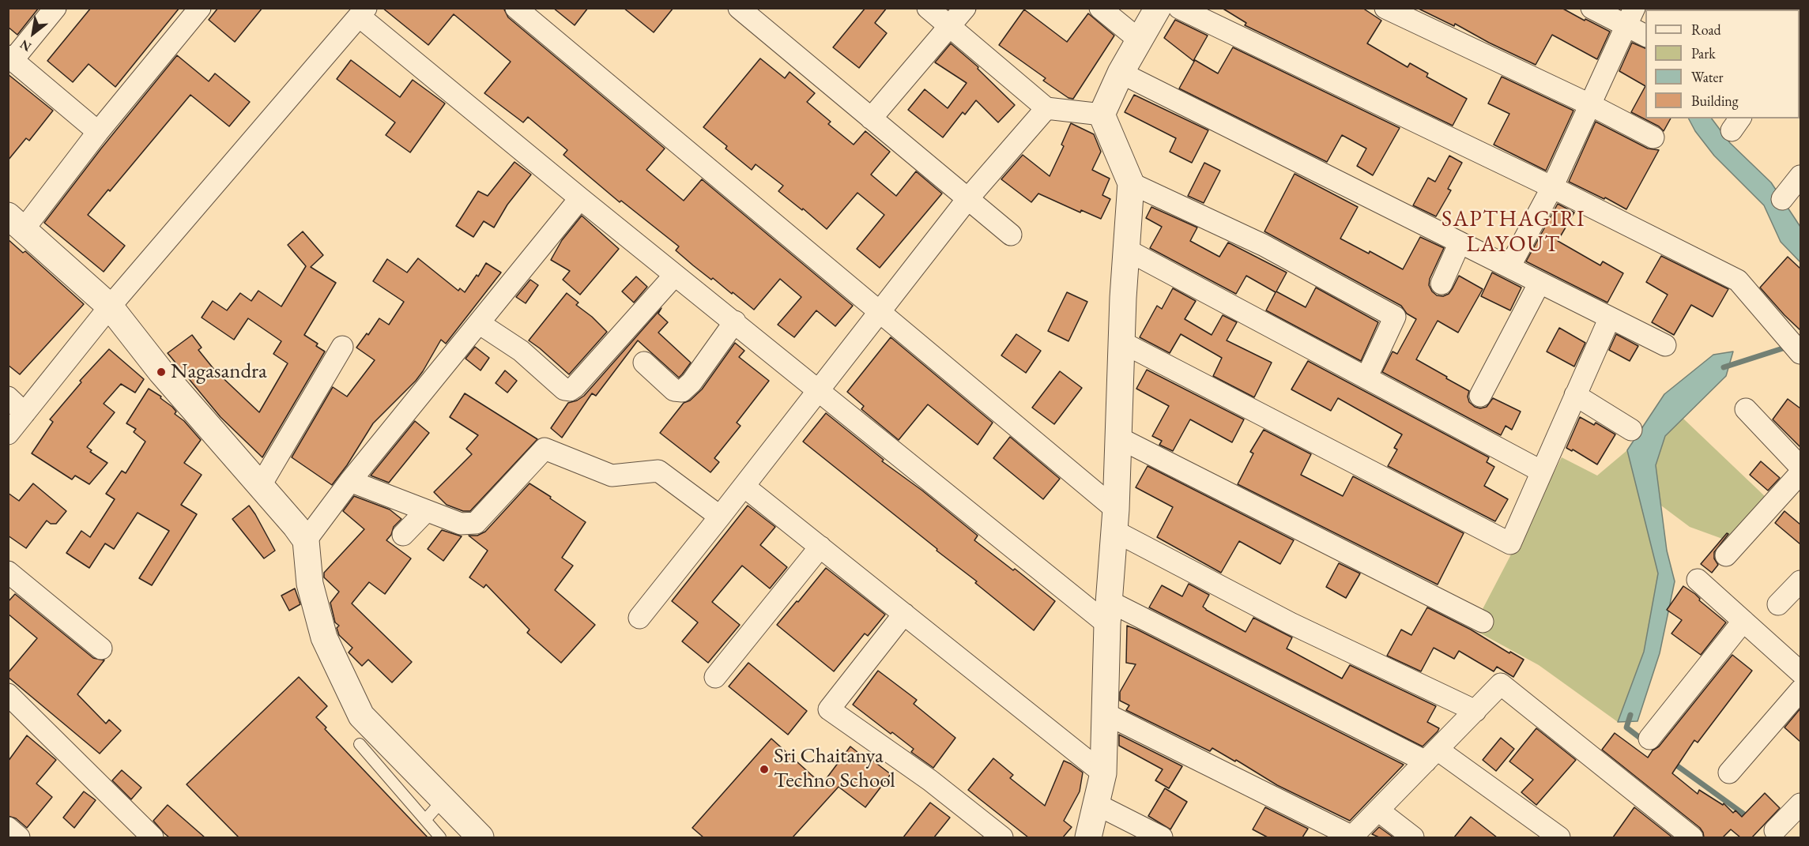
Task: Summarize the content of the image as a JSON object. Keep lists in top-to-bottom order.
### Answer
{
  "districts": ["SAPTHAGIRI LAYOUT"],
  "places": ["Nagasandra", "Sri Chaitanya Techno School"],
  "legend": [
    "Road",
    "Park",
    "Water",
    "Building"
  ],
  "north": "bottom left"
}
